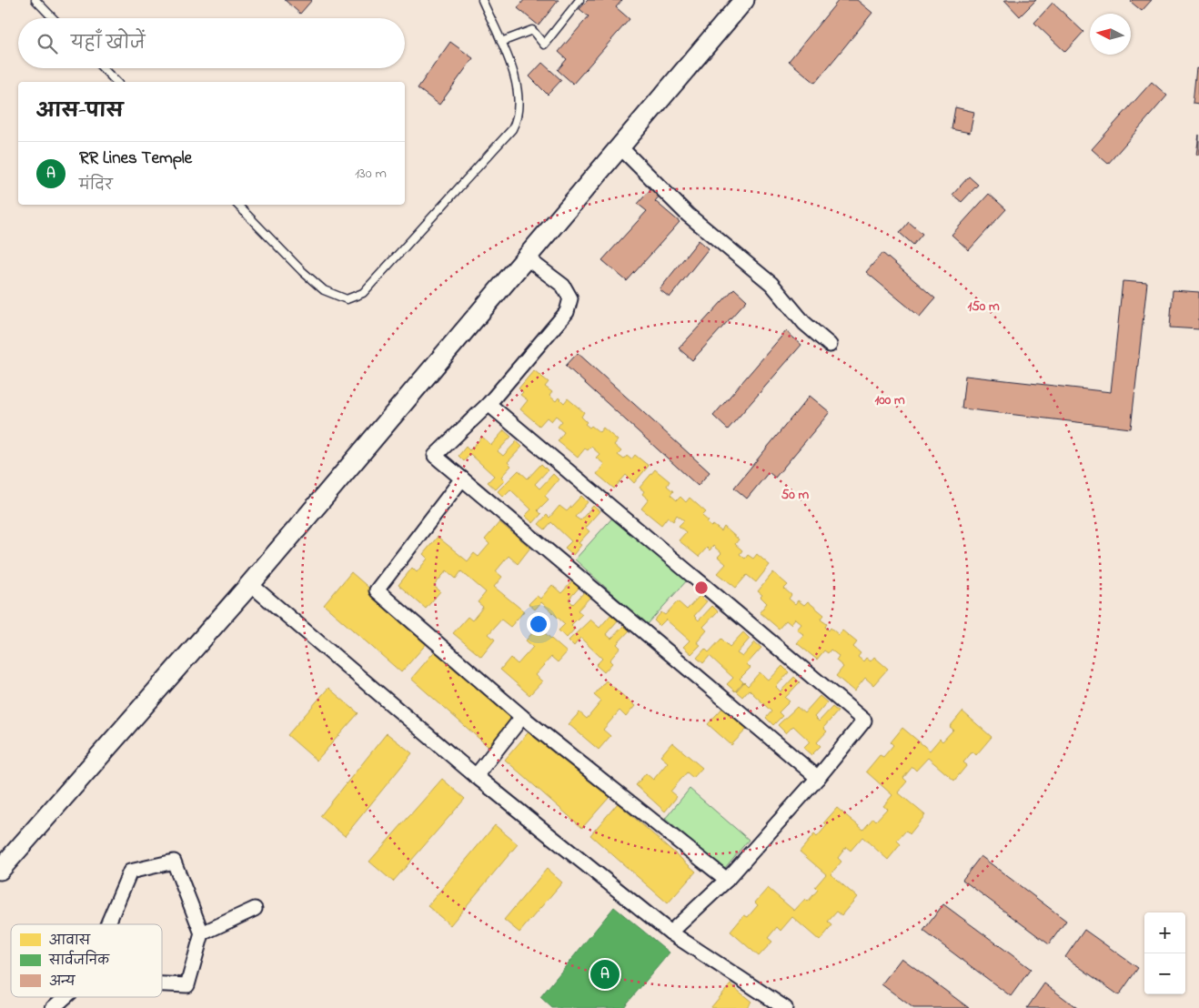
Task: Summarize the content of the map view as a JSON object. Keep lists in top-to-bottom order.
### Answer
{
  "legend": ["आवास", "सार्वजनिक", "अन्य"],
  "north": "left",
  "page": {
    "search": "यहाँ खोजें",
    "heading": "आस-पास",
    "list": [
      {
        "mark": "A",
        "name": "RR Lines Temple",
        "note": "मंदिर",
        "value": "130 m"
      }
    ],
    "map_buttons": ["+", "−"],
    "pins": "A"
  },
  "rings": ["150 m", "100 m", "50 m"]
}
